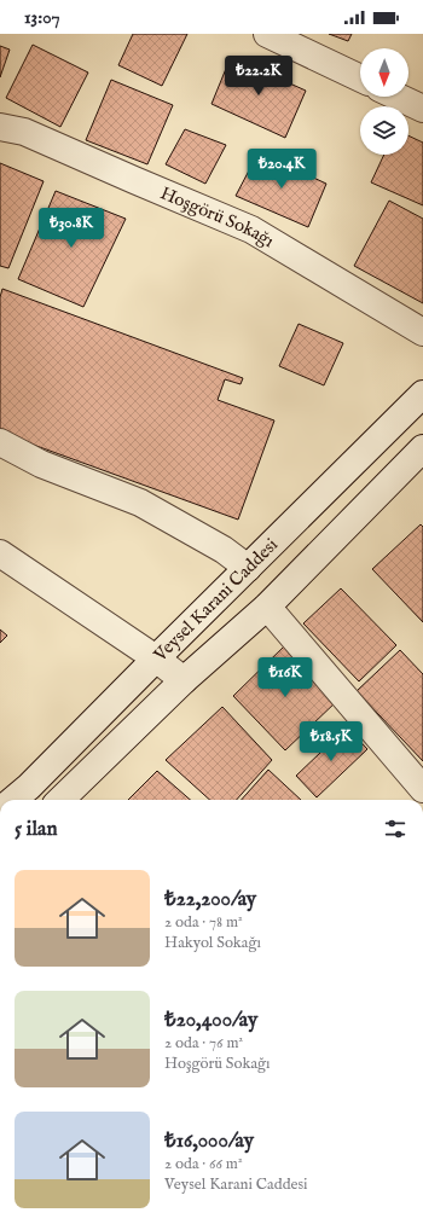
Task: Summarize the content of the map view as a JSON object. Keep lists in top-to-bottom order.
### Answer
{
  "streets": {
    "street": ["Hoşgörü Sokağı", "Veysel Karani Caddesi"]
  },
  "north": "bottom",
  "page": {
    "status": "13:07",
    "price": [
      "₺22.2K",
      "₺20.4K",
      "₺30.8K",
      "₺16K",
      "₺18.5K"
    ],
    "heading": "5 ilan",
    "list": [
      {
        "name": "₺22,200/ay",
        "note": "2 oda · 78 m² · Hakyol Sokağı"
      },
      {
        "name": "₺20,400/ay",
        "note": "2 oda · 76 m² · Hoşgörü Sokağı"
      },
      {
        "name": "₺16,000/ay",
        "note": "2 oda · 66 m² · Veysel Karani Caddesi"
      }
    ]
  }
}
